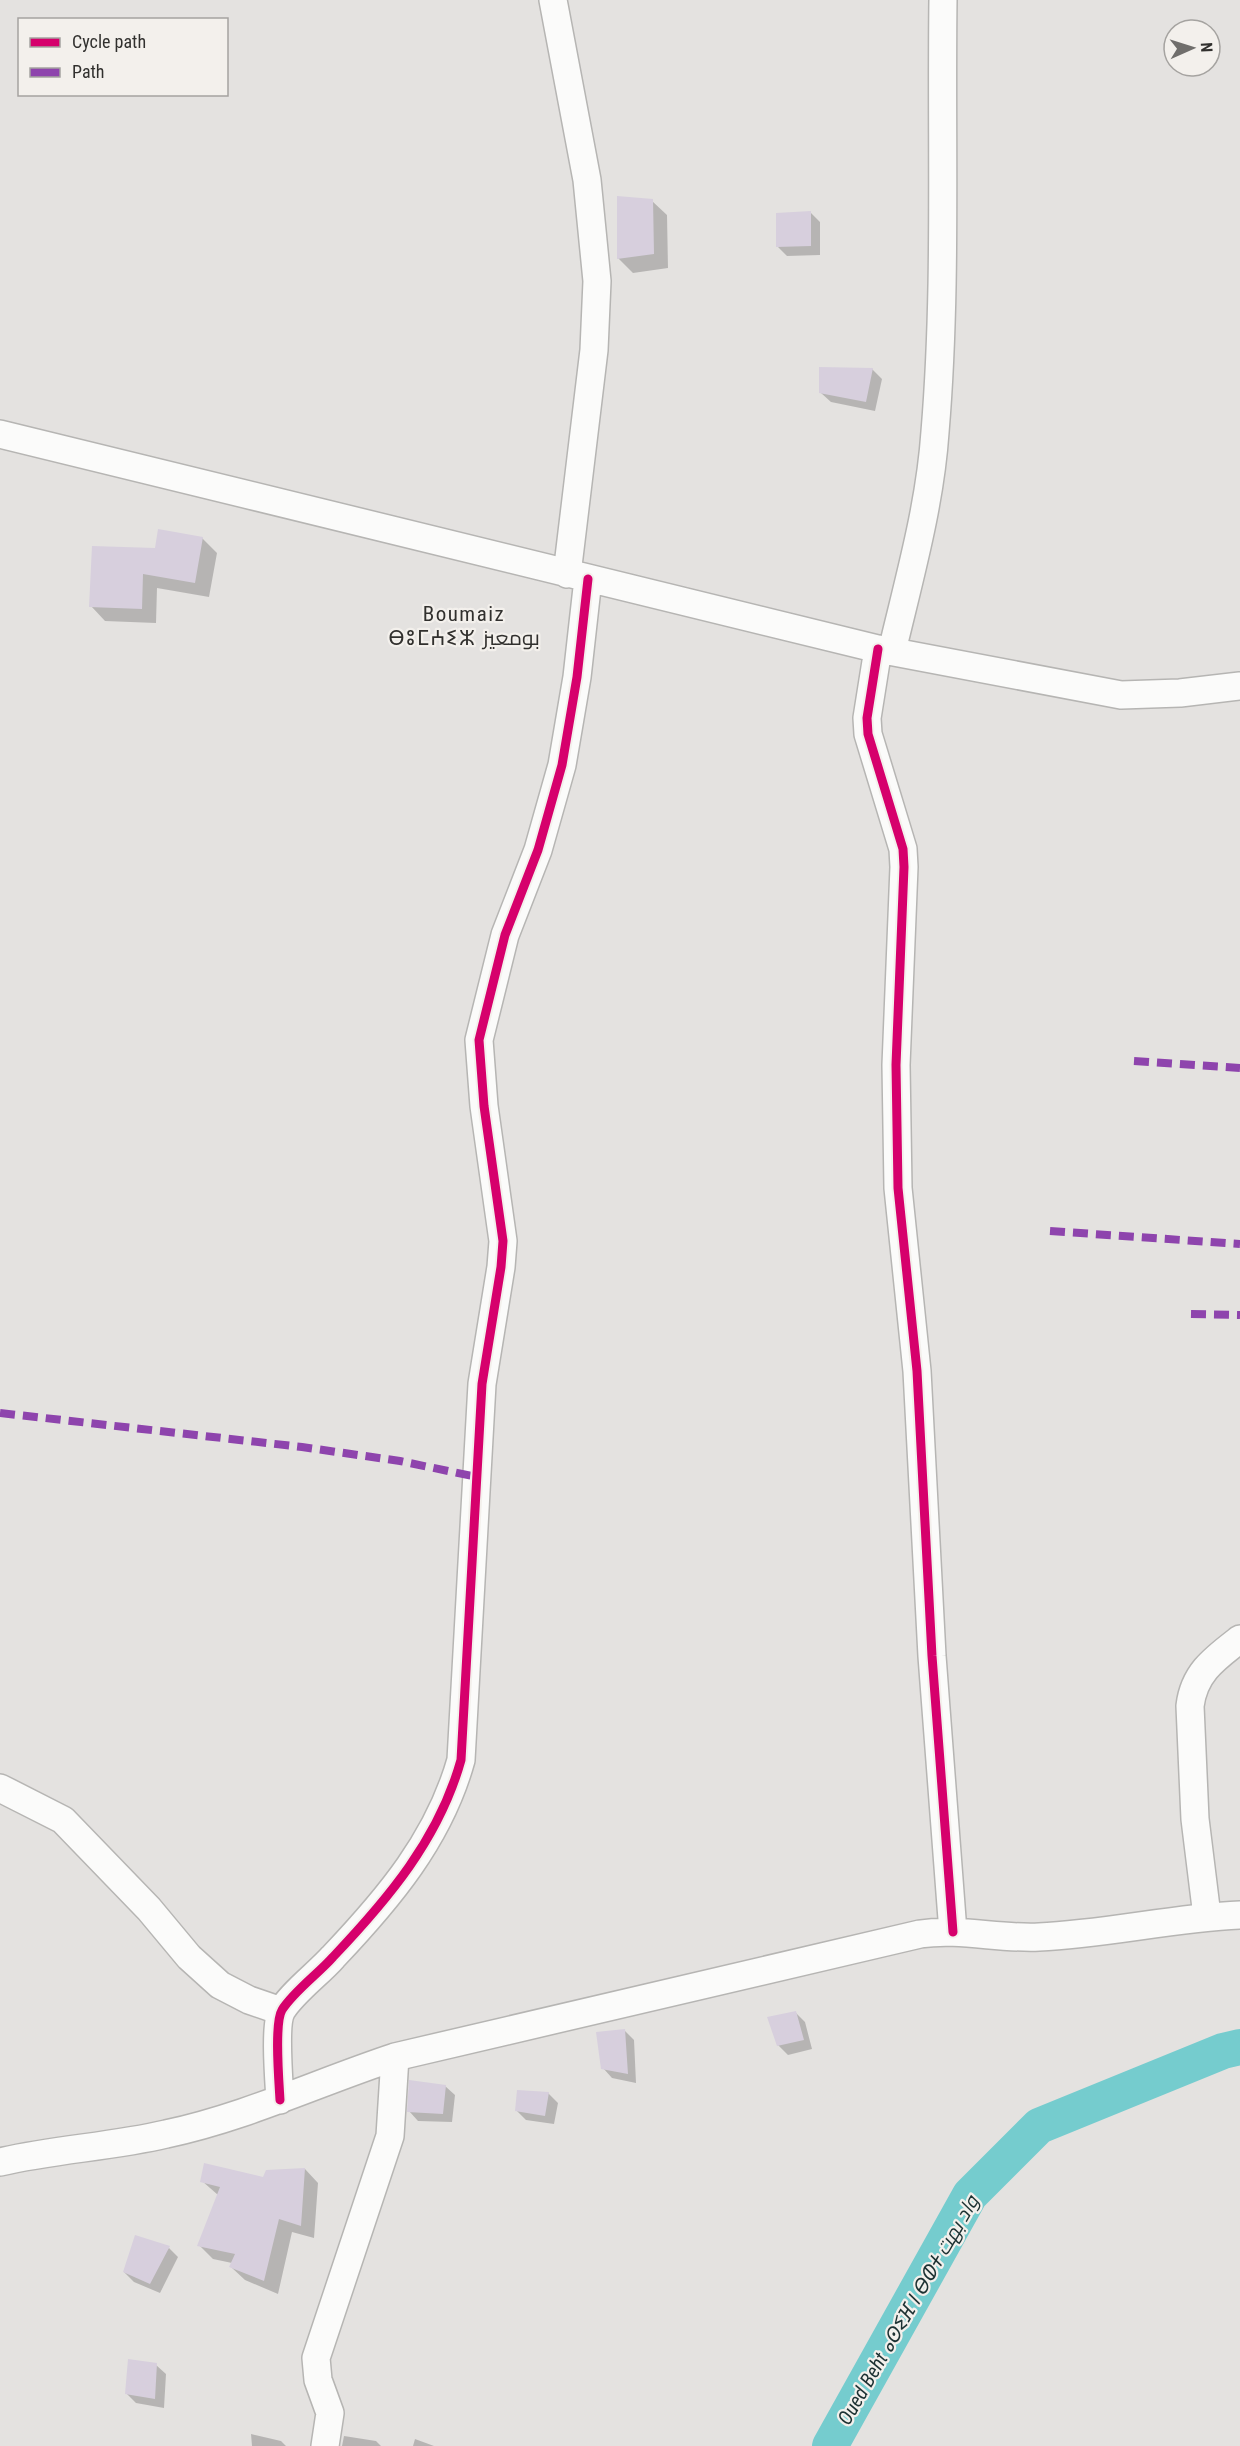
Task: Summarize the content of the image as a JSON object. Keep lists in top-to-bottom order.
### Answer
{
  "districts": ["Boumaiz ⴱⵓⵎⵄⵉⵣ بومعيز"],
  "water": ["Oued Beht ⴰⵙⵉⴼ ⵏ ⴱⵀⵜ واد بهت"],
  "legend": ["Cycle path", "Path"],
  "north": "right"
}
